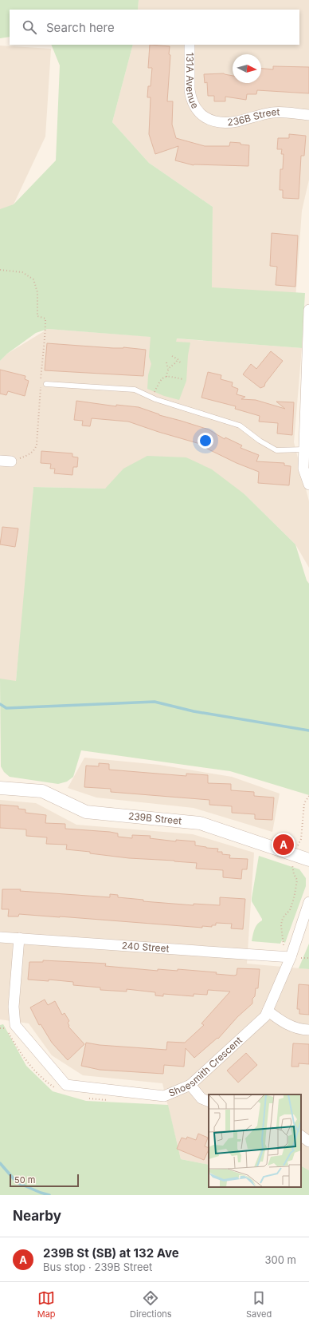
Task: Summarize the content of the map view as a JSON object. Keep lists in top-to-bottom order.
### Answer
{
  "streets": {
    "street": [
      "131A Avenue",
      "236B Street",
      "239B Street",
      "240 Street",
      "Shoesmith Crescent"
    ]
  },
  "crossings": [
    ["131A Avenue", "236B Street"],
    ["240 Street", "Shoesmith Crescent"]
  ],
  "scale_bar": "50 m",
  "north": "right",
  "page": {
    "search": "Search here",
    "pins": "A",
    "scale": "50 m",
    "heading": "Nearby",
    "list": [
      {
        "mark": "A",
        "name": "239B St (SB) at 132 Ave",
        "note": "Bus stop · 239B Street",
        "value": "300 m"
      }
    ],
    "nav": ["Map", "Directions", "Saved"]
  }
}
